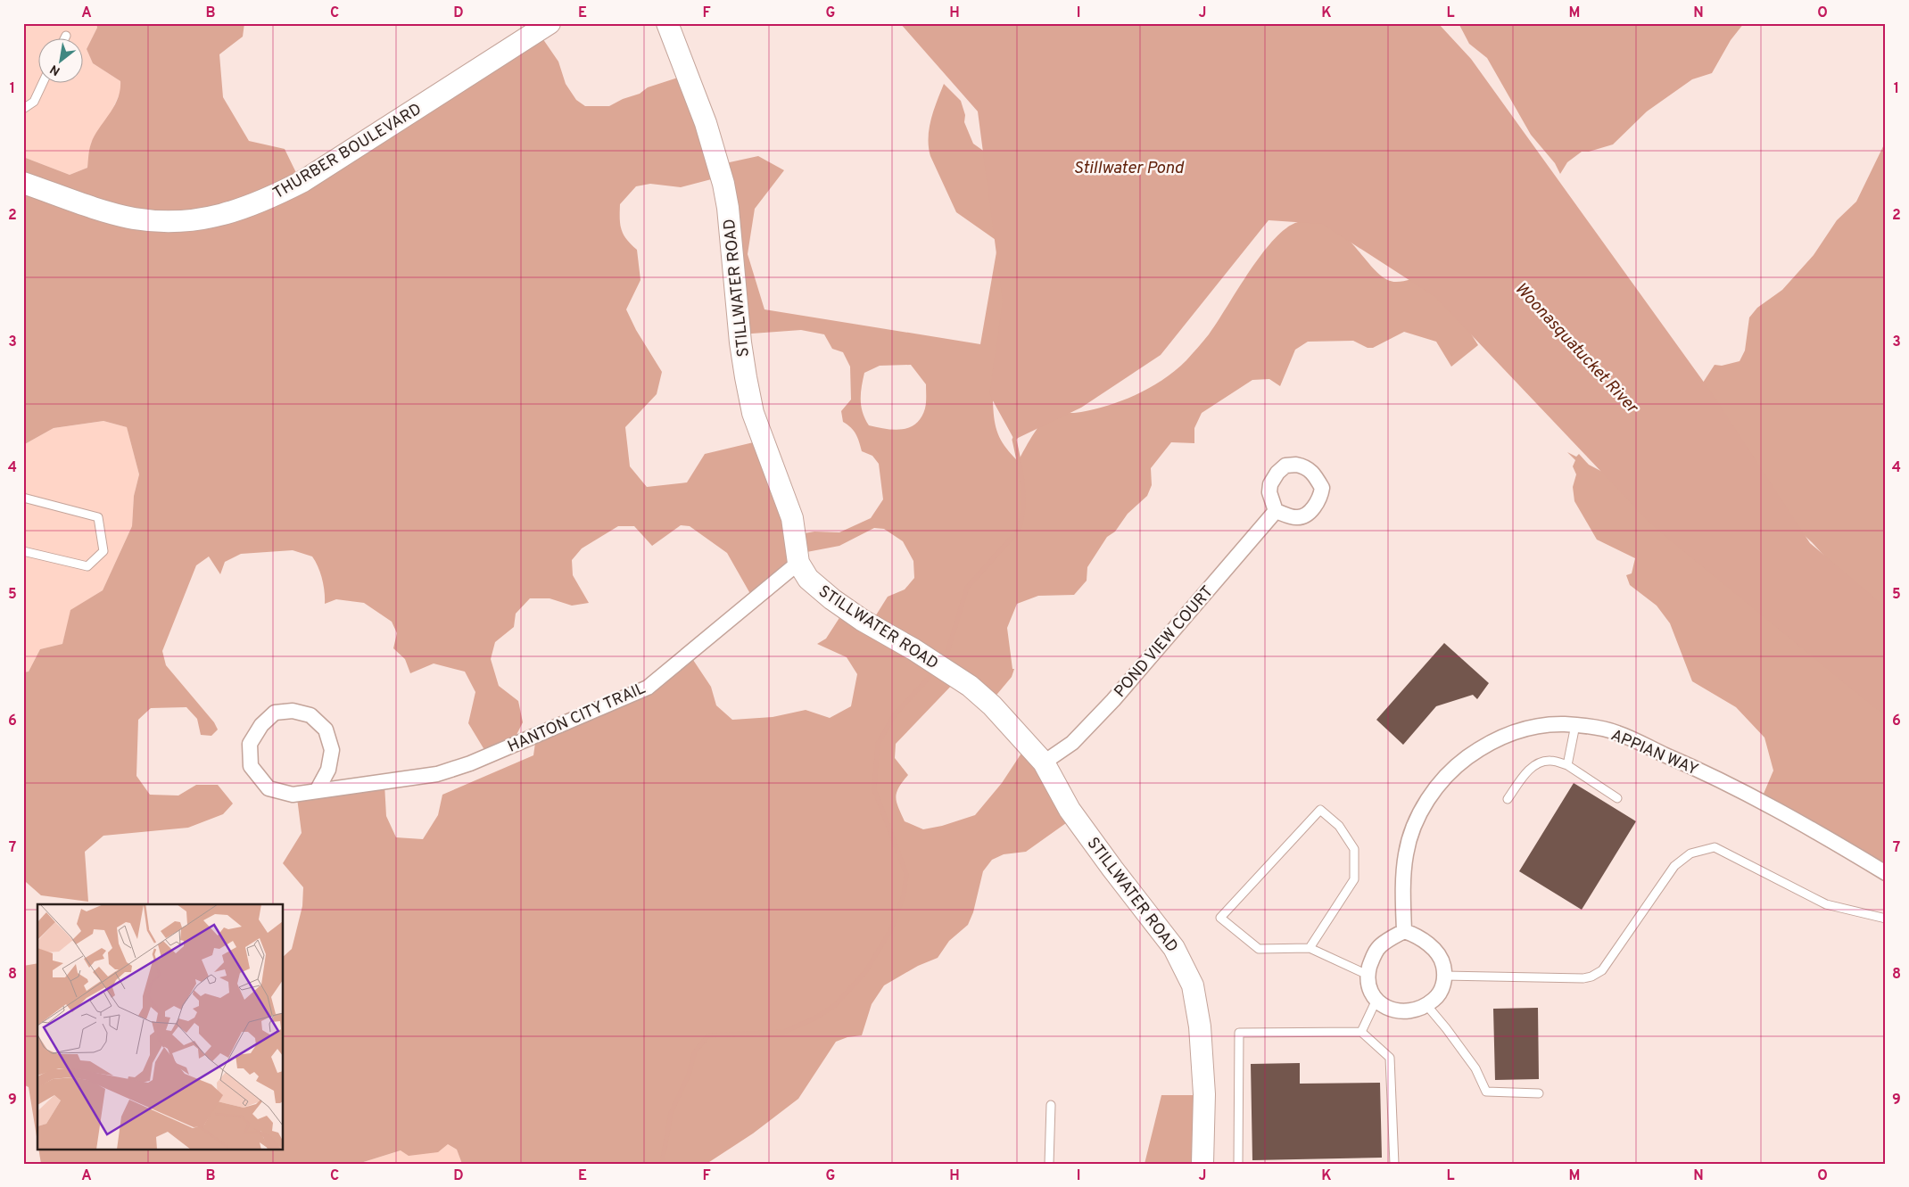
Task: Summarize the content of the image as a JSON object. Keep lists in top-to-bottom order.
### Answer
{
  "streets": {
    "street": [
      "THURBER BOULEVARD",
      "STILLWATER ROAD",
      "POND VIEW COURT",
      "HANTON CITY TRAIL",
      "APPIAN WAY"
    ]
  },
  "crossings": [
    ["STILLWATER ROAD", "POND VIEW COURT"],
    ["STILLWATER ROAD", "HANTON CITY TRAIL"]
  ],
  "water": ["Stillwater Pond", "Woonasquatucket River"],
  "north": "bottom left",
  "grid": {
    "columns": [
      "A",
      "B",
      "C",
      "D",
      "E",
      "F",
      "G",
      "H",
      "I",
      "J",
      "K",
      "L",
      "M",
      "N",
      "O"
    ],
    "rows": [
      "1",
      "2",
      "3",
      "4",
      "5",
      "6",
      "7",
      "8",
      "9"
    ]
  }
}
